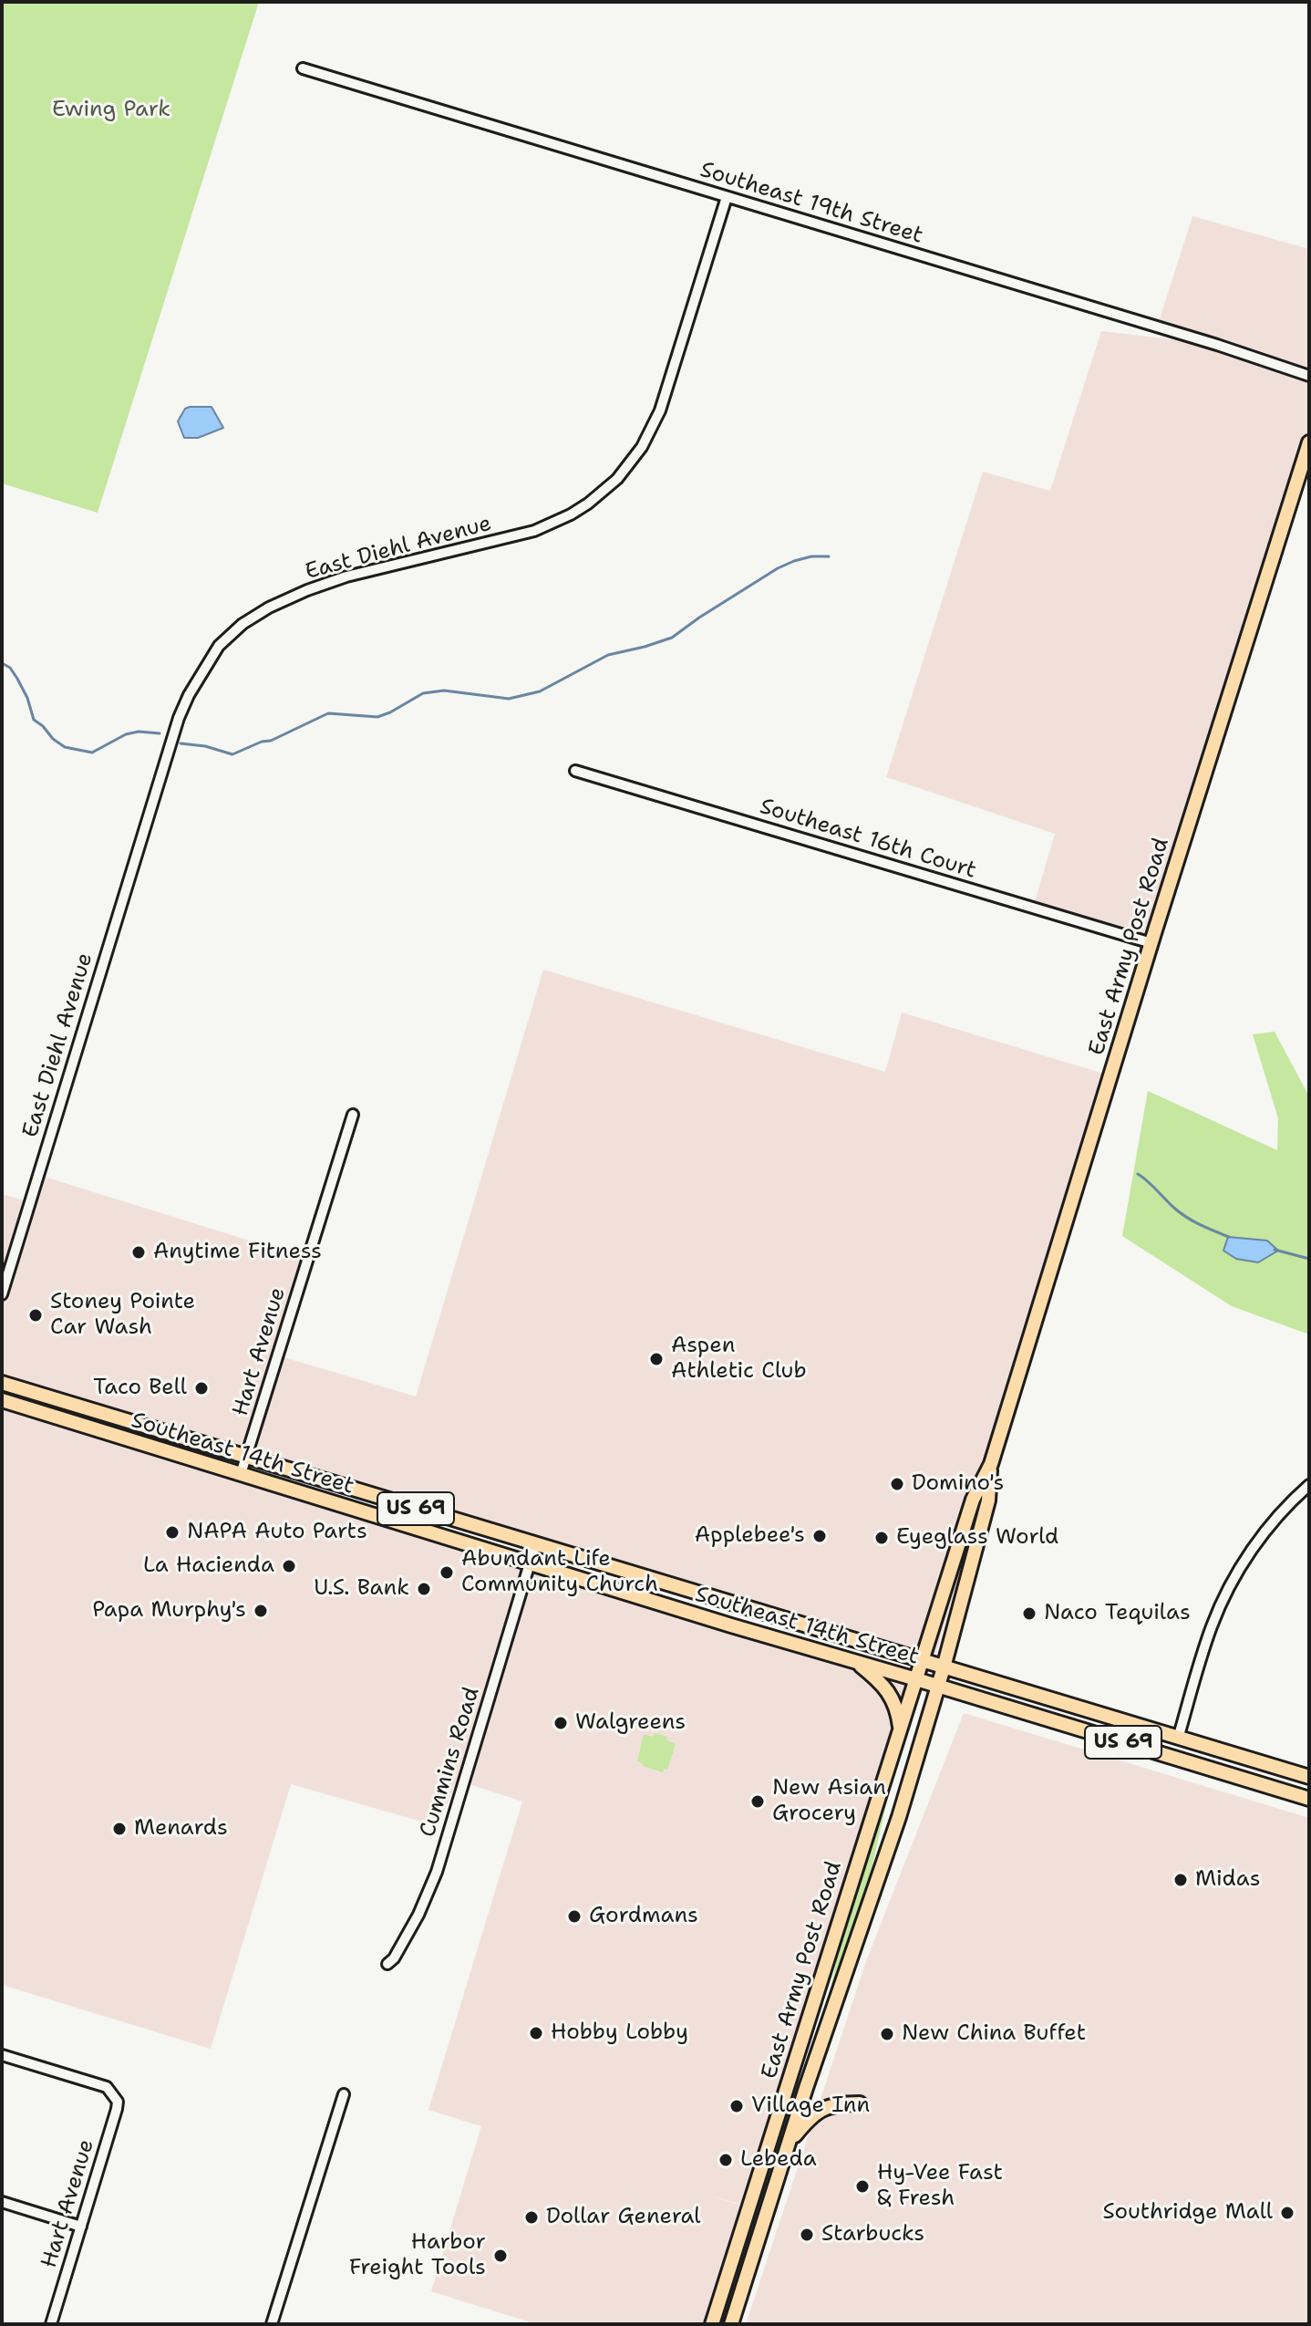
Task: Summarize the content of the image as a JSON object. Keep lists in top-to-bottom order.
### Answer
{
  "streets": {
    "main road": ["East Army Post Road", "Southeast 14th Street", "US 69"],
    "street": [
      "Southeast 19th Street",
      "East Diehl Avenue",
      "Southeast 16th Court",
      "Hart Avenue",
      "Cummins Road"
    ]
  },
  "crossings": [
    ["Southeast 19th Street", "East Diehl Avenue"],
    ["Southeast 16th Court", "East Army Post Road"],
    ["East Army Post Road", "Southeast 14th Street"],
    ["Hart Avenue", "Southeast 14th Street"],
    ["Southeast 14th Street", "Cummins Road"]
  ],
  "parks": ["Ewing Park"],
  "places": [
    "Anytime Fitness",
    "Stoney Pointe Car Wash",
    "Aspen Athletic Club",
    "Taco Bell",
    "Domino's",
    "NAPA Auto Parts",
    "Applebee's",
    "Eyeglass World",
    "La Hacienda",
    "Abundant Life Community Church",
    "U.S. Bank",
    "Papa Murphy's",
    "Naco Tequilas",
    "Walgreens",
    "New Asian Grocery",
    "Menards",
    "Midas",
    "Gordmans",
    "Hobby Lobby",
    "New China Buffet",
    "Village Inn",
    "Lebeda",
    "Hy-Vee Fast & Fresh",
    "Southridge Mall",
    "Dollar General",
    "Starbucks",
    "Harbor Freight Tools"
  ]
}
